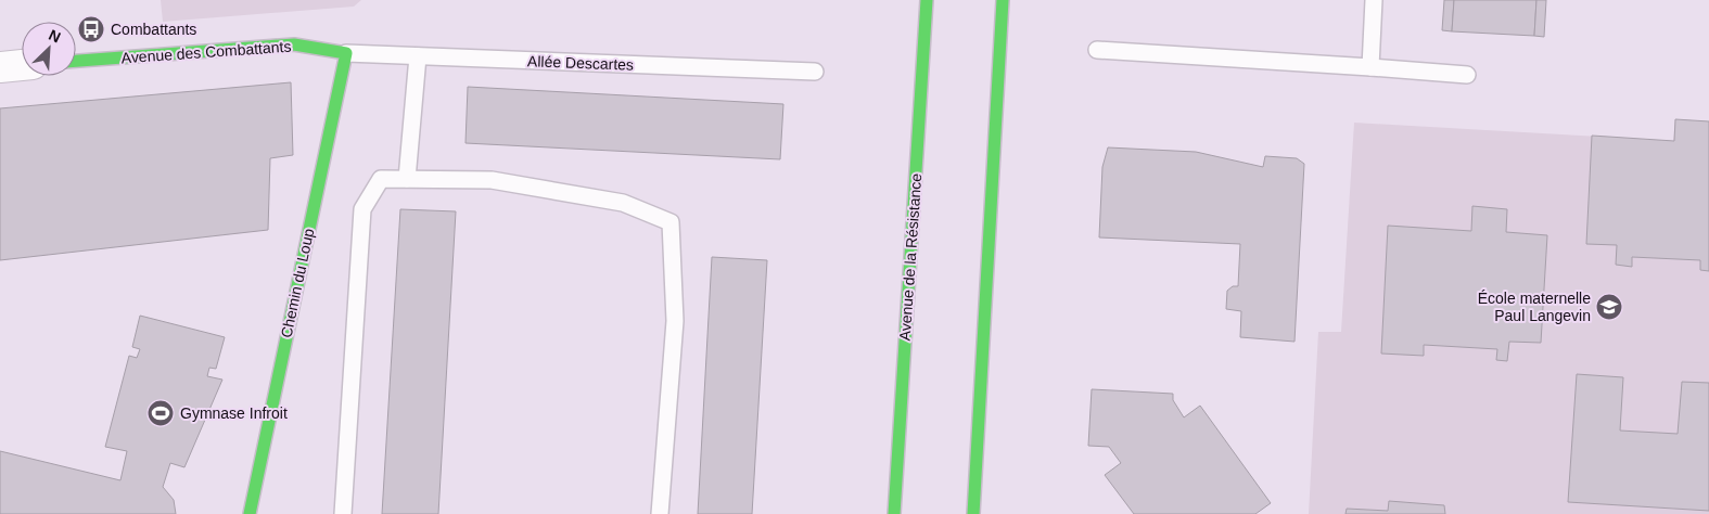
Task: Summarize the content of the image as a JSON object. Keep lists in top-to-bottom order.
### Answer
{
  "streets": {
    "main road": ["Avenue des Combattants", "Avenue de la Résistance", "Chemin du Loup"],
    "lane": ["Allée Descartes"]
  },
  "crossings": [
    ["Avenue des Combattants", "Allée Descartes"],
    ["Avenue des Combattants", "Chemin du Loup"],
    ["Allée Descartes", "Chemin du Loup"]
  ],
  "places": {
    "bus stop": ["Combattants"],
    "school or university": ["École maternelle Paul Langevin"],
    "sports": ["Gymnase Infroit"]
  },
  "north": "top right"
}
